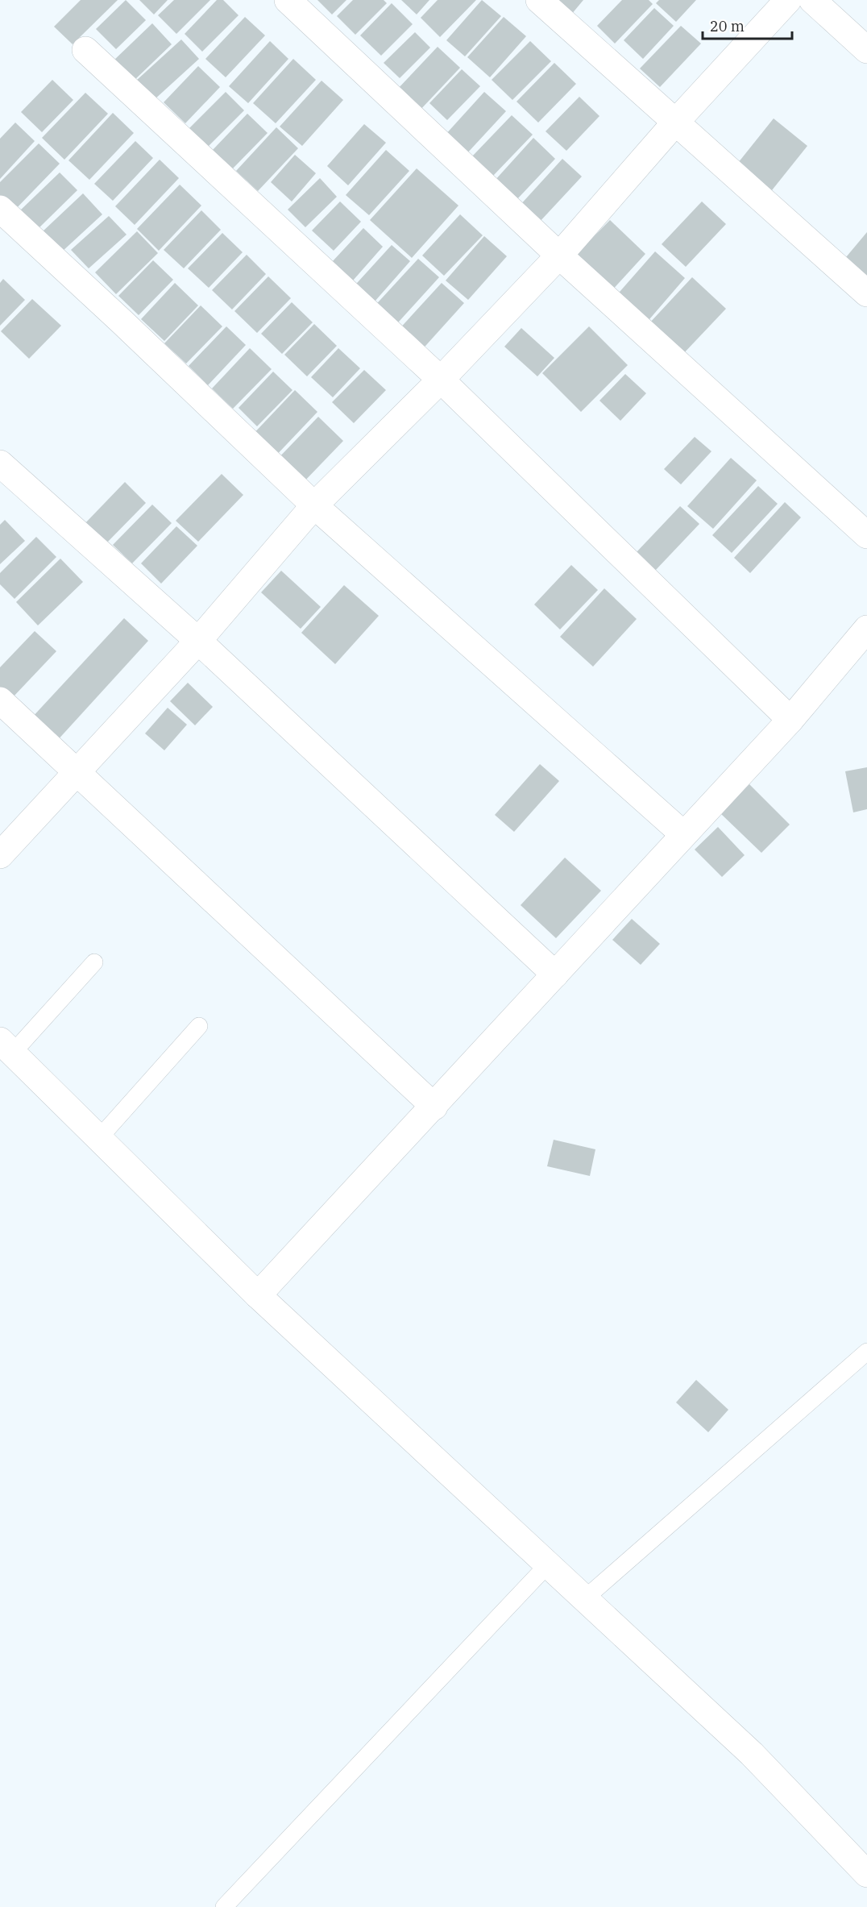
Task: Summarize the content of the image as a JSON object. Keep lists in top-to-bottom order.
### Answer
{
  "scale_bar": "20 m"
}
